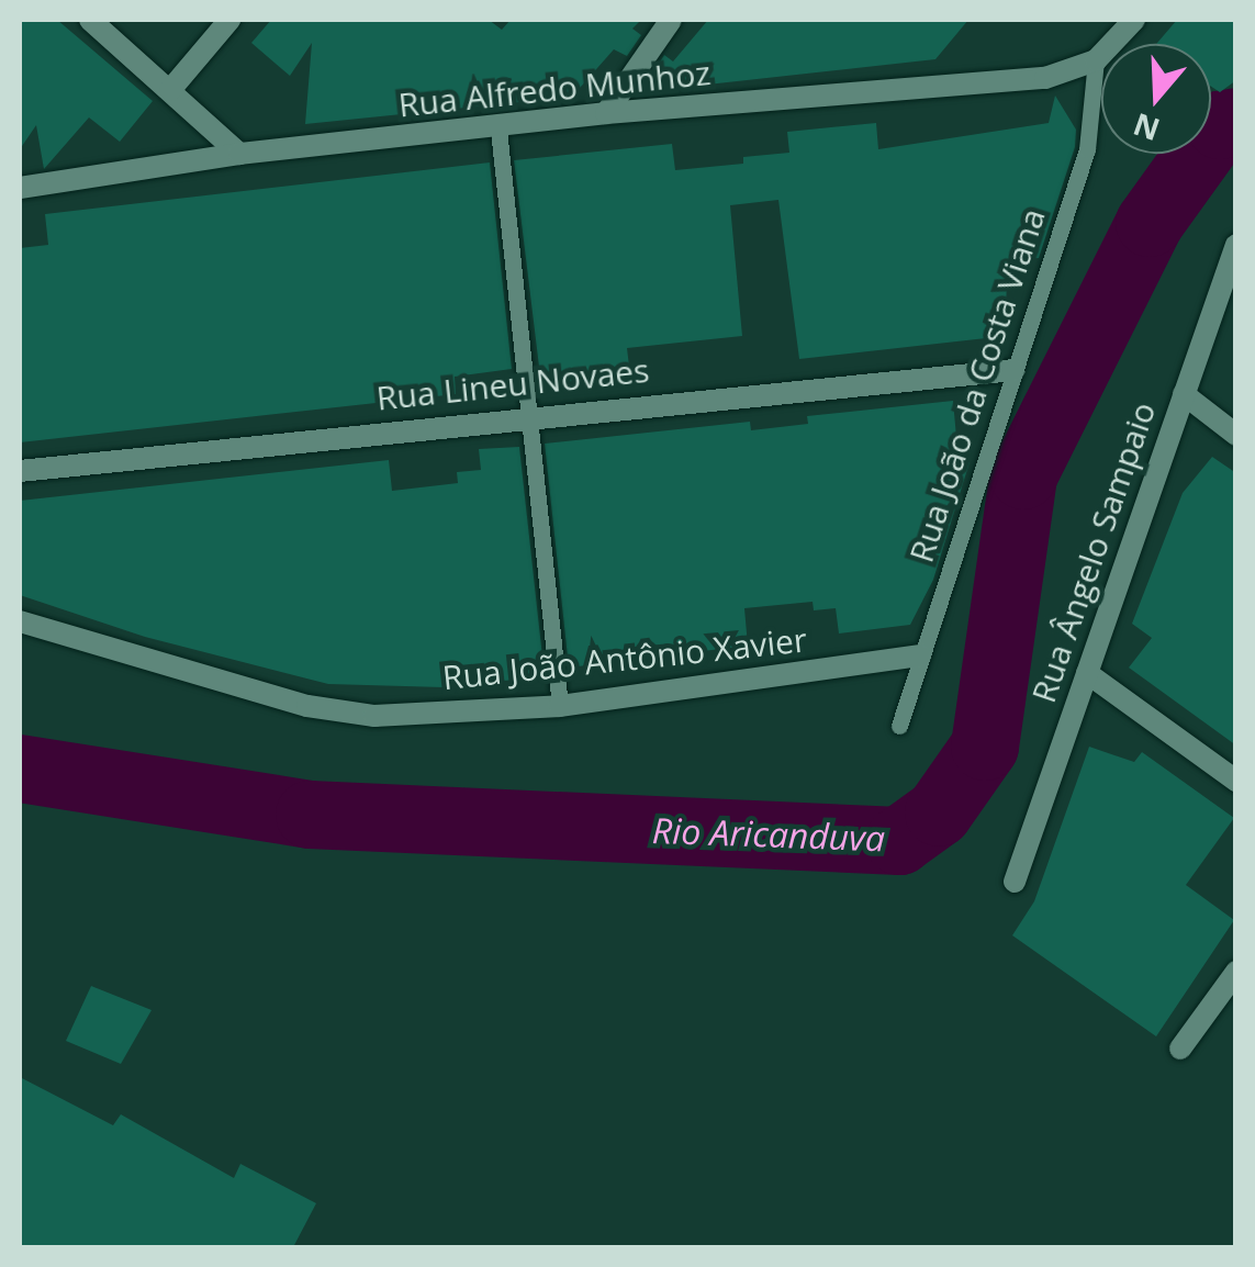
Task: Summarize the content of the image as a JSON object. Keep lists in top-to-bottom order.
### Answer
{
  "streets": {
    "street": [
      "Rua Alfredo Munhoz",
      "Rua Lineu Novaes",
      "Rua Ângelo Sampaio",
      "Rua João Antônio Xavier"
    ],
    "lane": ["Rua João da Costa Viana"]
  },
  "crossings": [
    ["Rua Alfredo Munhoz", "Rua João da Costa Viana"],
    ["Rua Lineu Novaes", "Rua João da Costa Viana"],
    ["Rua João da Costa Viana", "Rua João Antônio Xavier"]
  ],
  "water": ["Rio Aricanduva"],
  "north": "bottom"
}
